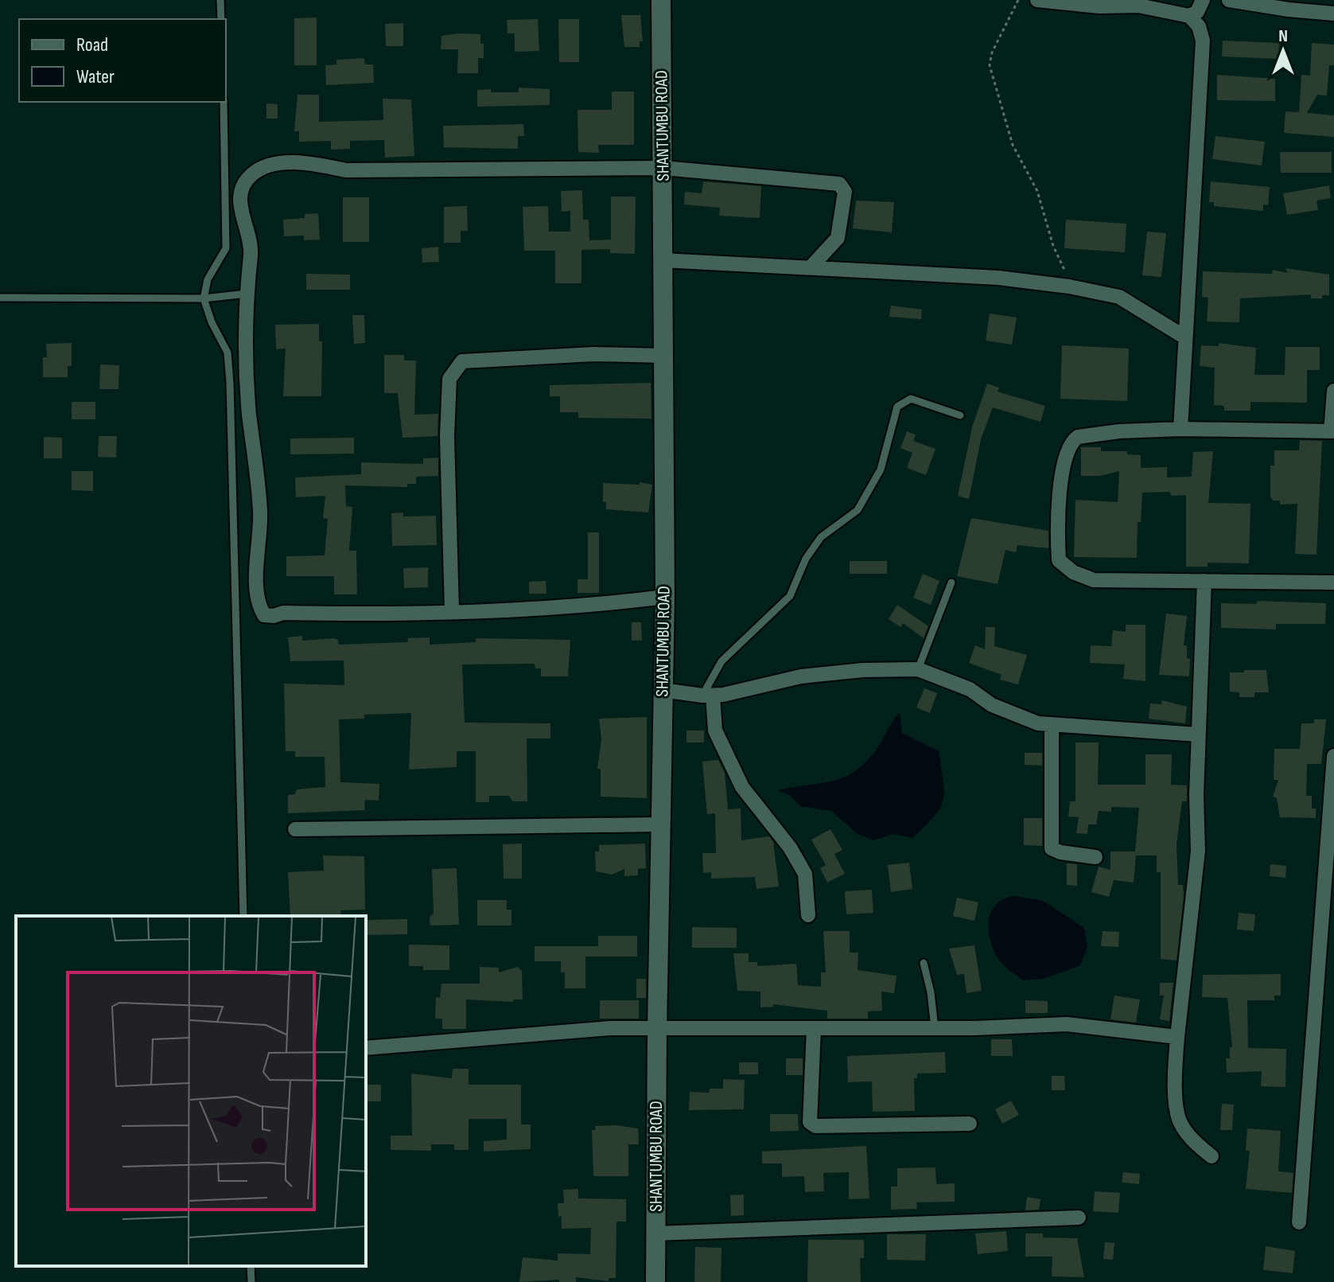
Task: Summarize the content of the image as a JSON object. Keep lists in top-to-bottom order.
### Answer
{
  "streets": {
    "street": ["SHANTUMBU ROAD"]
  },
  "legend": ["Road", "Water"],
  "north": "top"
}
